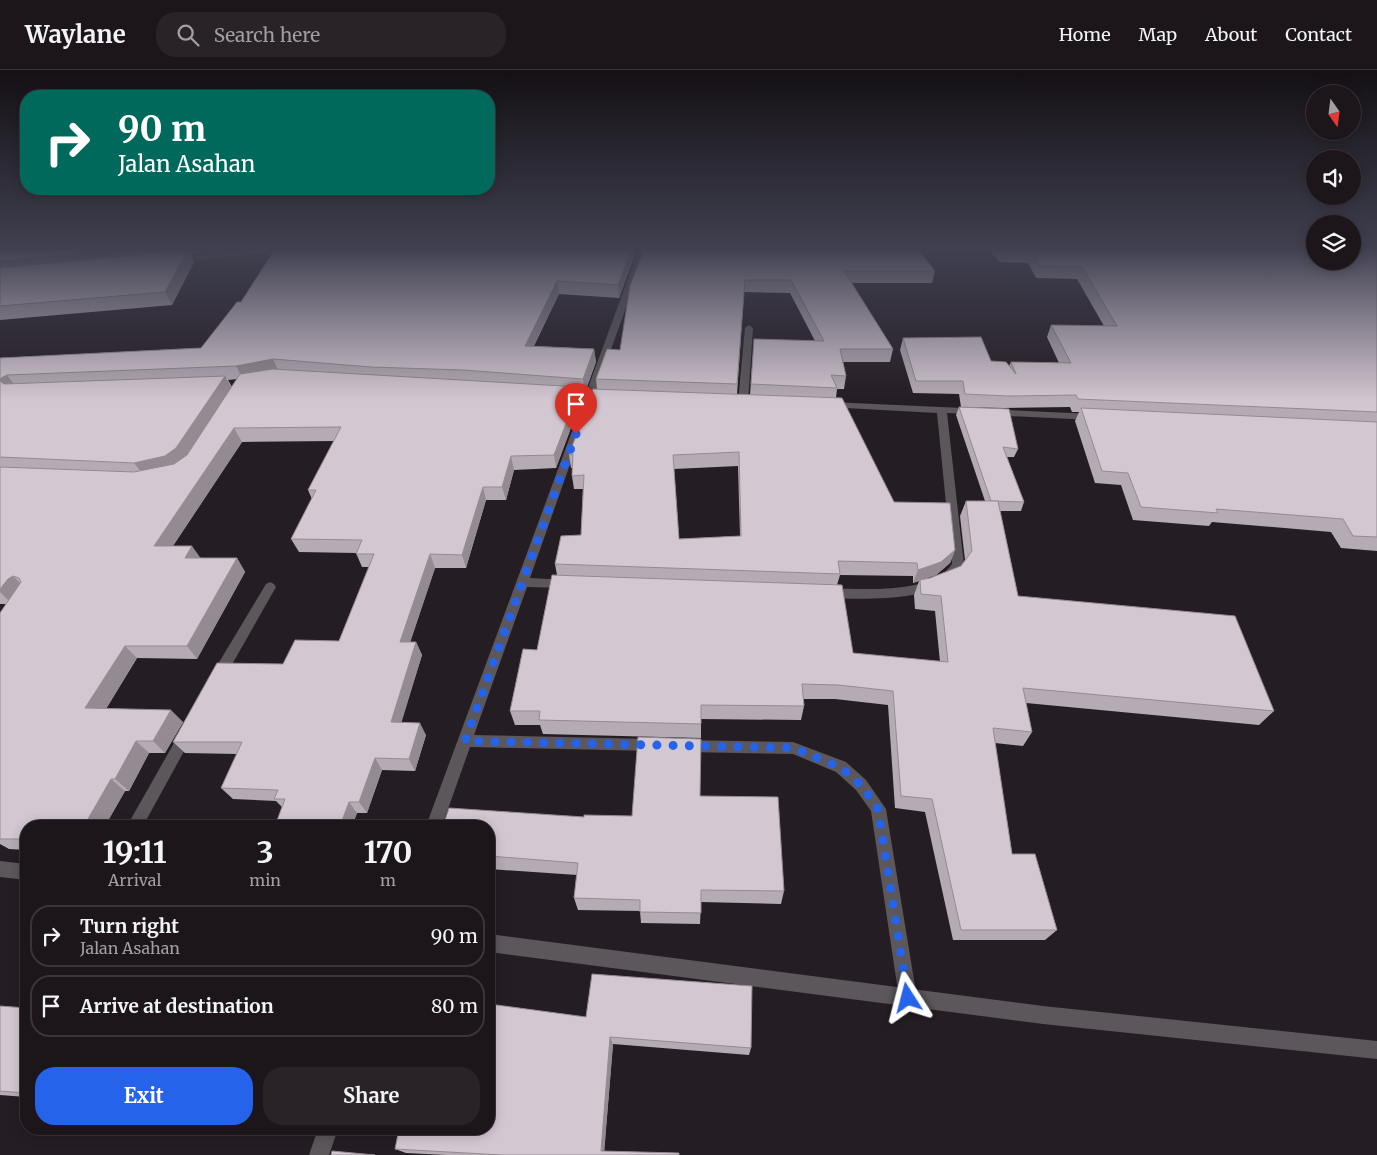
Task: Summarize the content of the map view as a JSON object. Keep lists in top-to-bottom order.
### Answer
{
  "north": "bottom",
  "page": {
    "header": "Waylane",
    "search": "Search here",
    "nav": [
      "Home",
      "Map",
      "About",
      "Contact"
    ],
    "turn": ["90 m", "Jalan Asahan"],
    "eta": [
      "19:11",
      "Arrival",
      "3",
      "min",
      "170",
      "m"
    ],
    "list": [
      {
        "name": "Turn right",
        "note": "Jalan Asahan",
        "value": "90 m"
      },
      {
        "name": "Arrive at destination",
        "value": "80 m"
      }
    ],
    "buttons": ["Exit", "Share"]
  }
}
